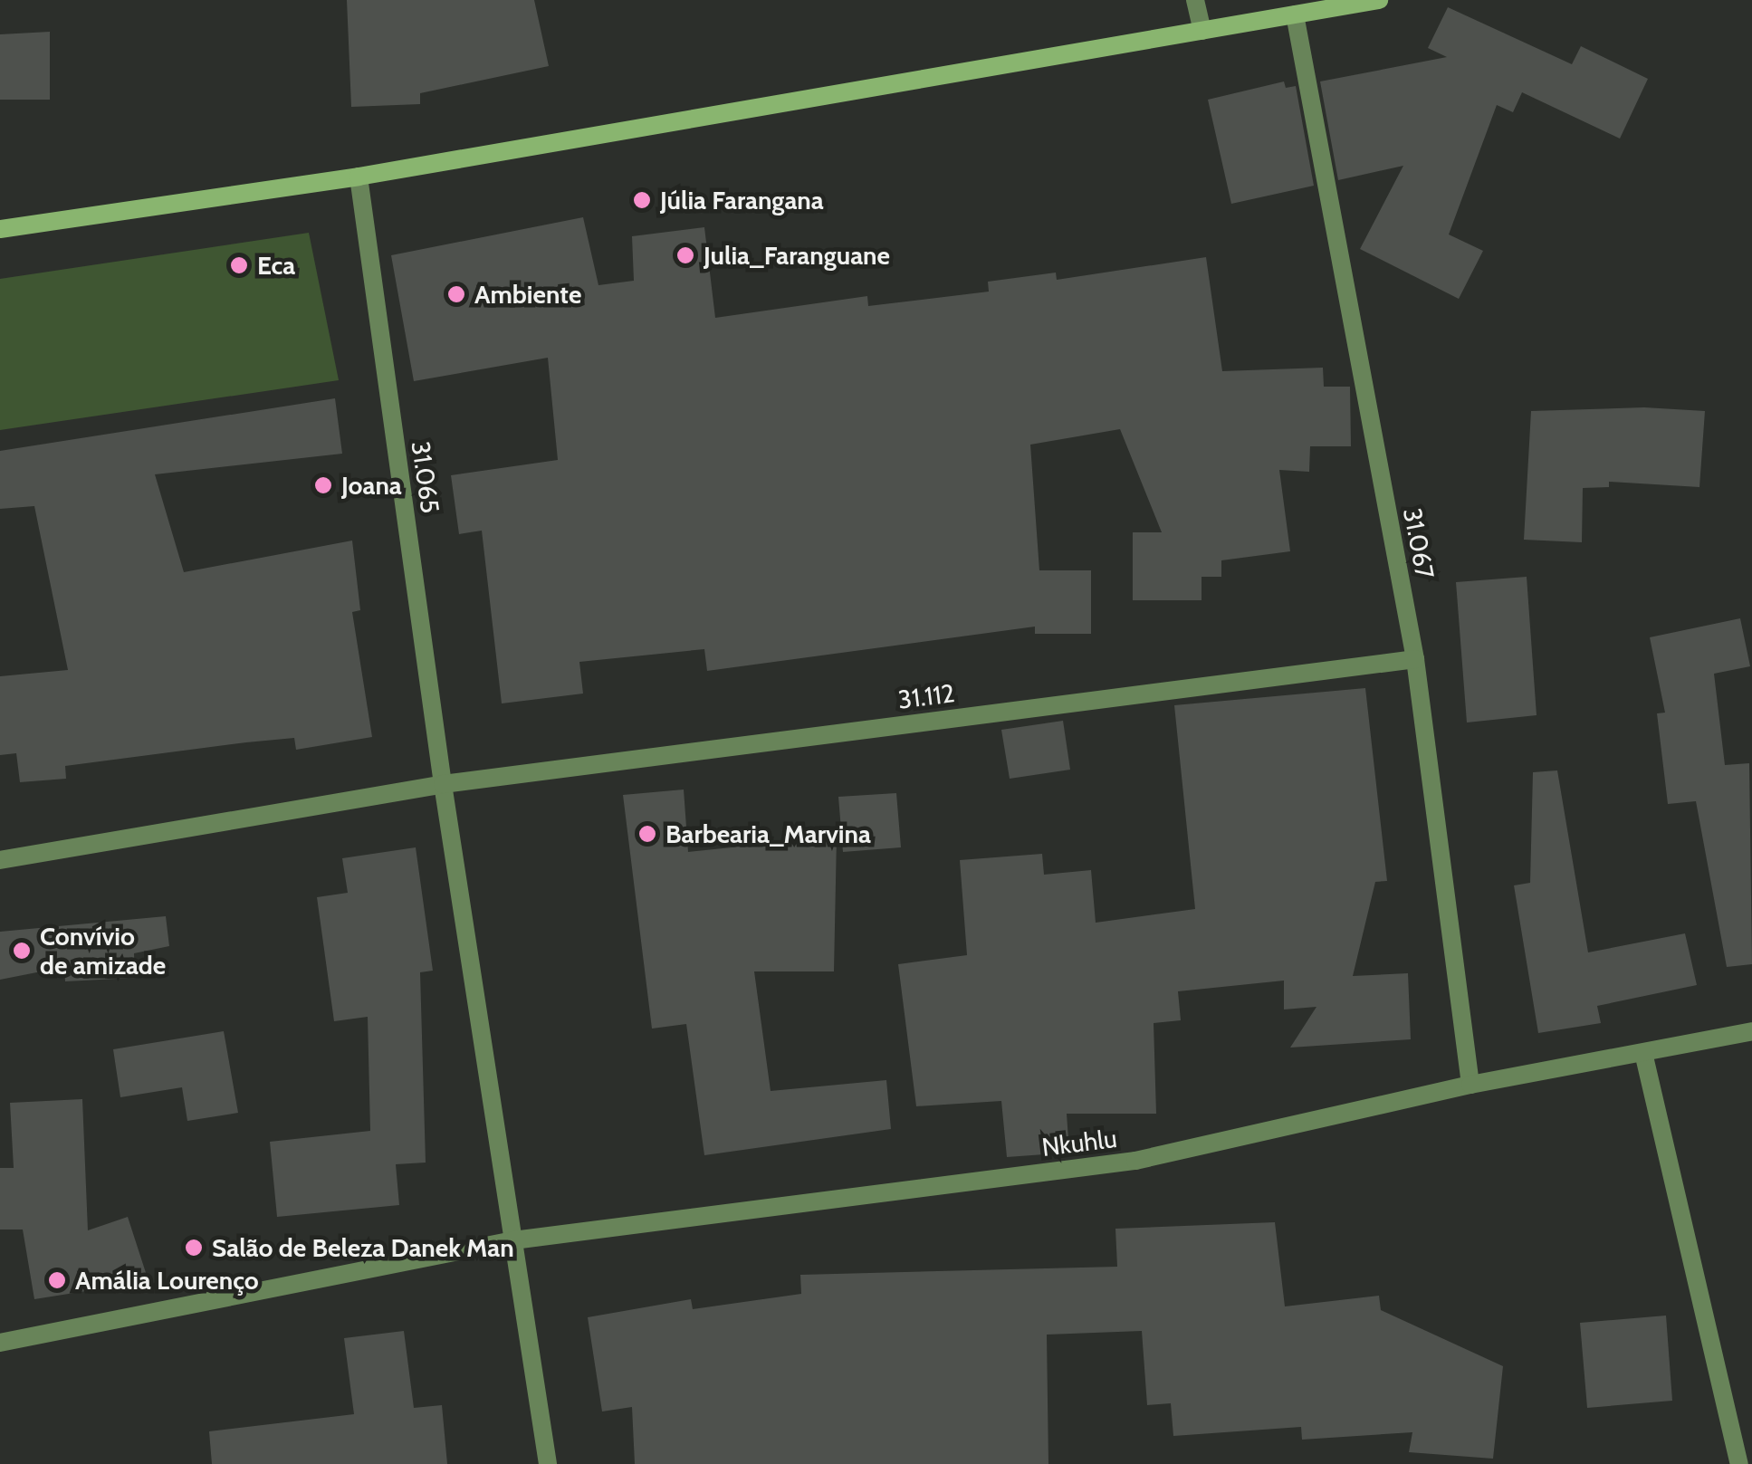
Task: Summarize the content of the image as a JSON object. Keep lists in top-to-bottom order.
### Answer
{
  "streets": {
    "street": [
      "31.065",
      "31.067",
      "31.112",
      "Nkuhlu"
    ]
  },
  "crossings": [
    ["31.065", "31.112"],
    ["31.065", "Nkuhlu"],
    ["31.067", "31.112"],
    ["31.067", "Nkuhlu"]
  ],
  "places": [
    "Júlia Farangana",
    "Julia_Faranguane",
    "Eca",
    "Ambiente",
    "Joana",
    "Barbearia_Marvina",
    "Convívio de amizade",
    "Salão de Beleza Danek Man",
    "Amália Lourenço"
  ]
}
